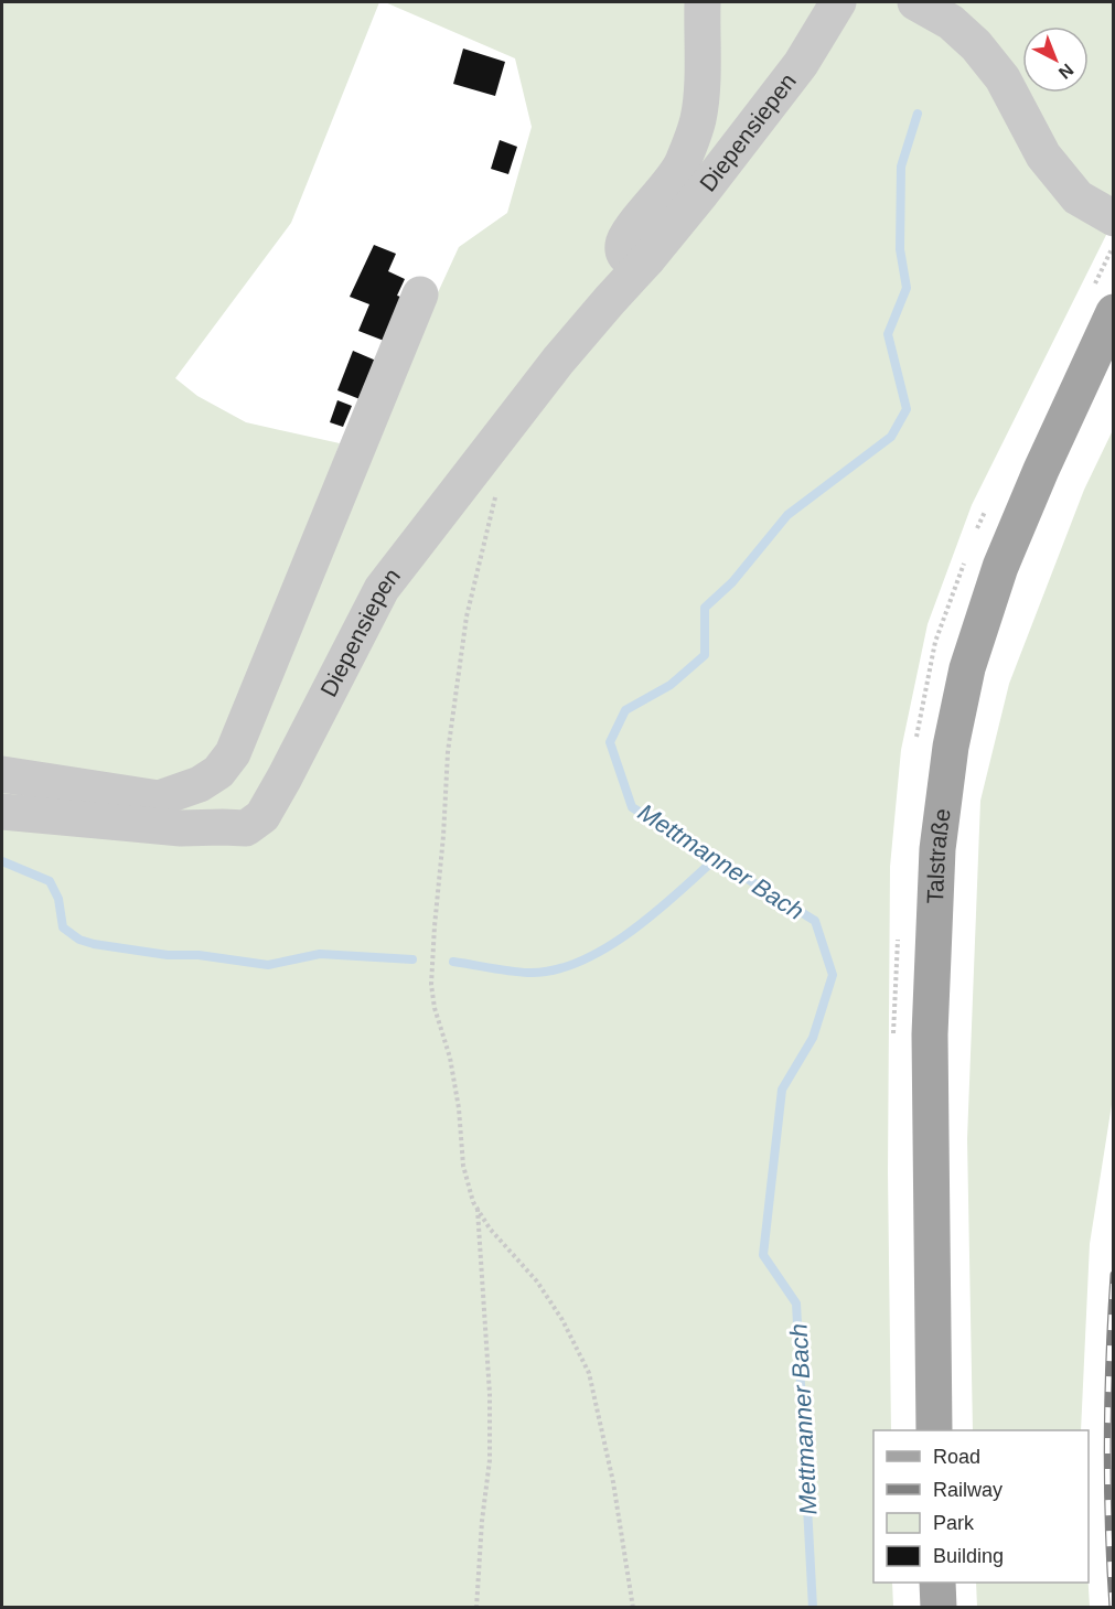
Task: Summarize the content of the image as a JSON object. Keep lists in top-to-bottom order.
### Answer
{
  "streets": {
    "main road": ["Talstraße"],
    "lane": ["Diepensiepen"]
  },
  "water": ["Mettmanner Bach"],
  "legend": [
    "Road",
    "Railway",
    "Park",
    "Building"
  ],
  "north": "bottom right"
}
